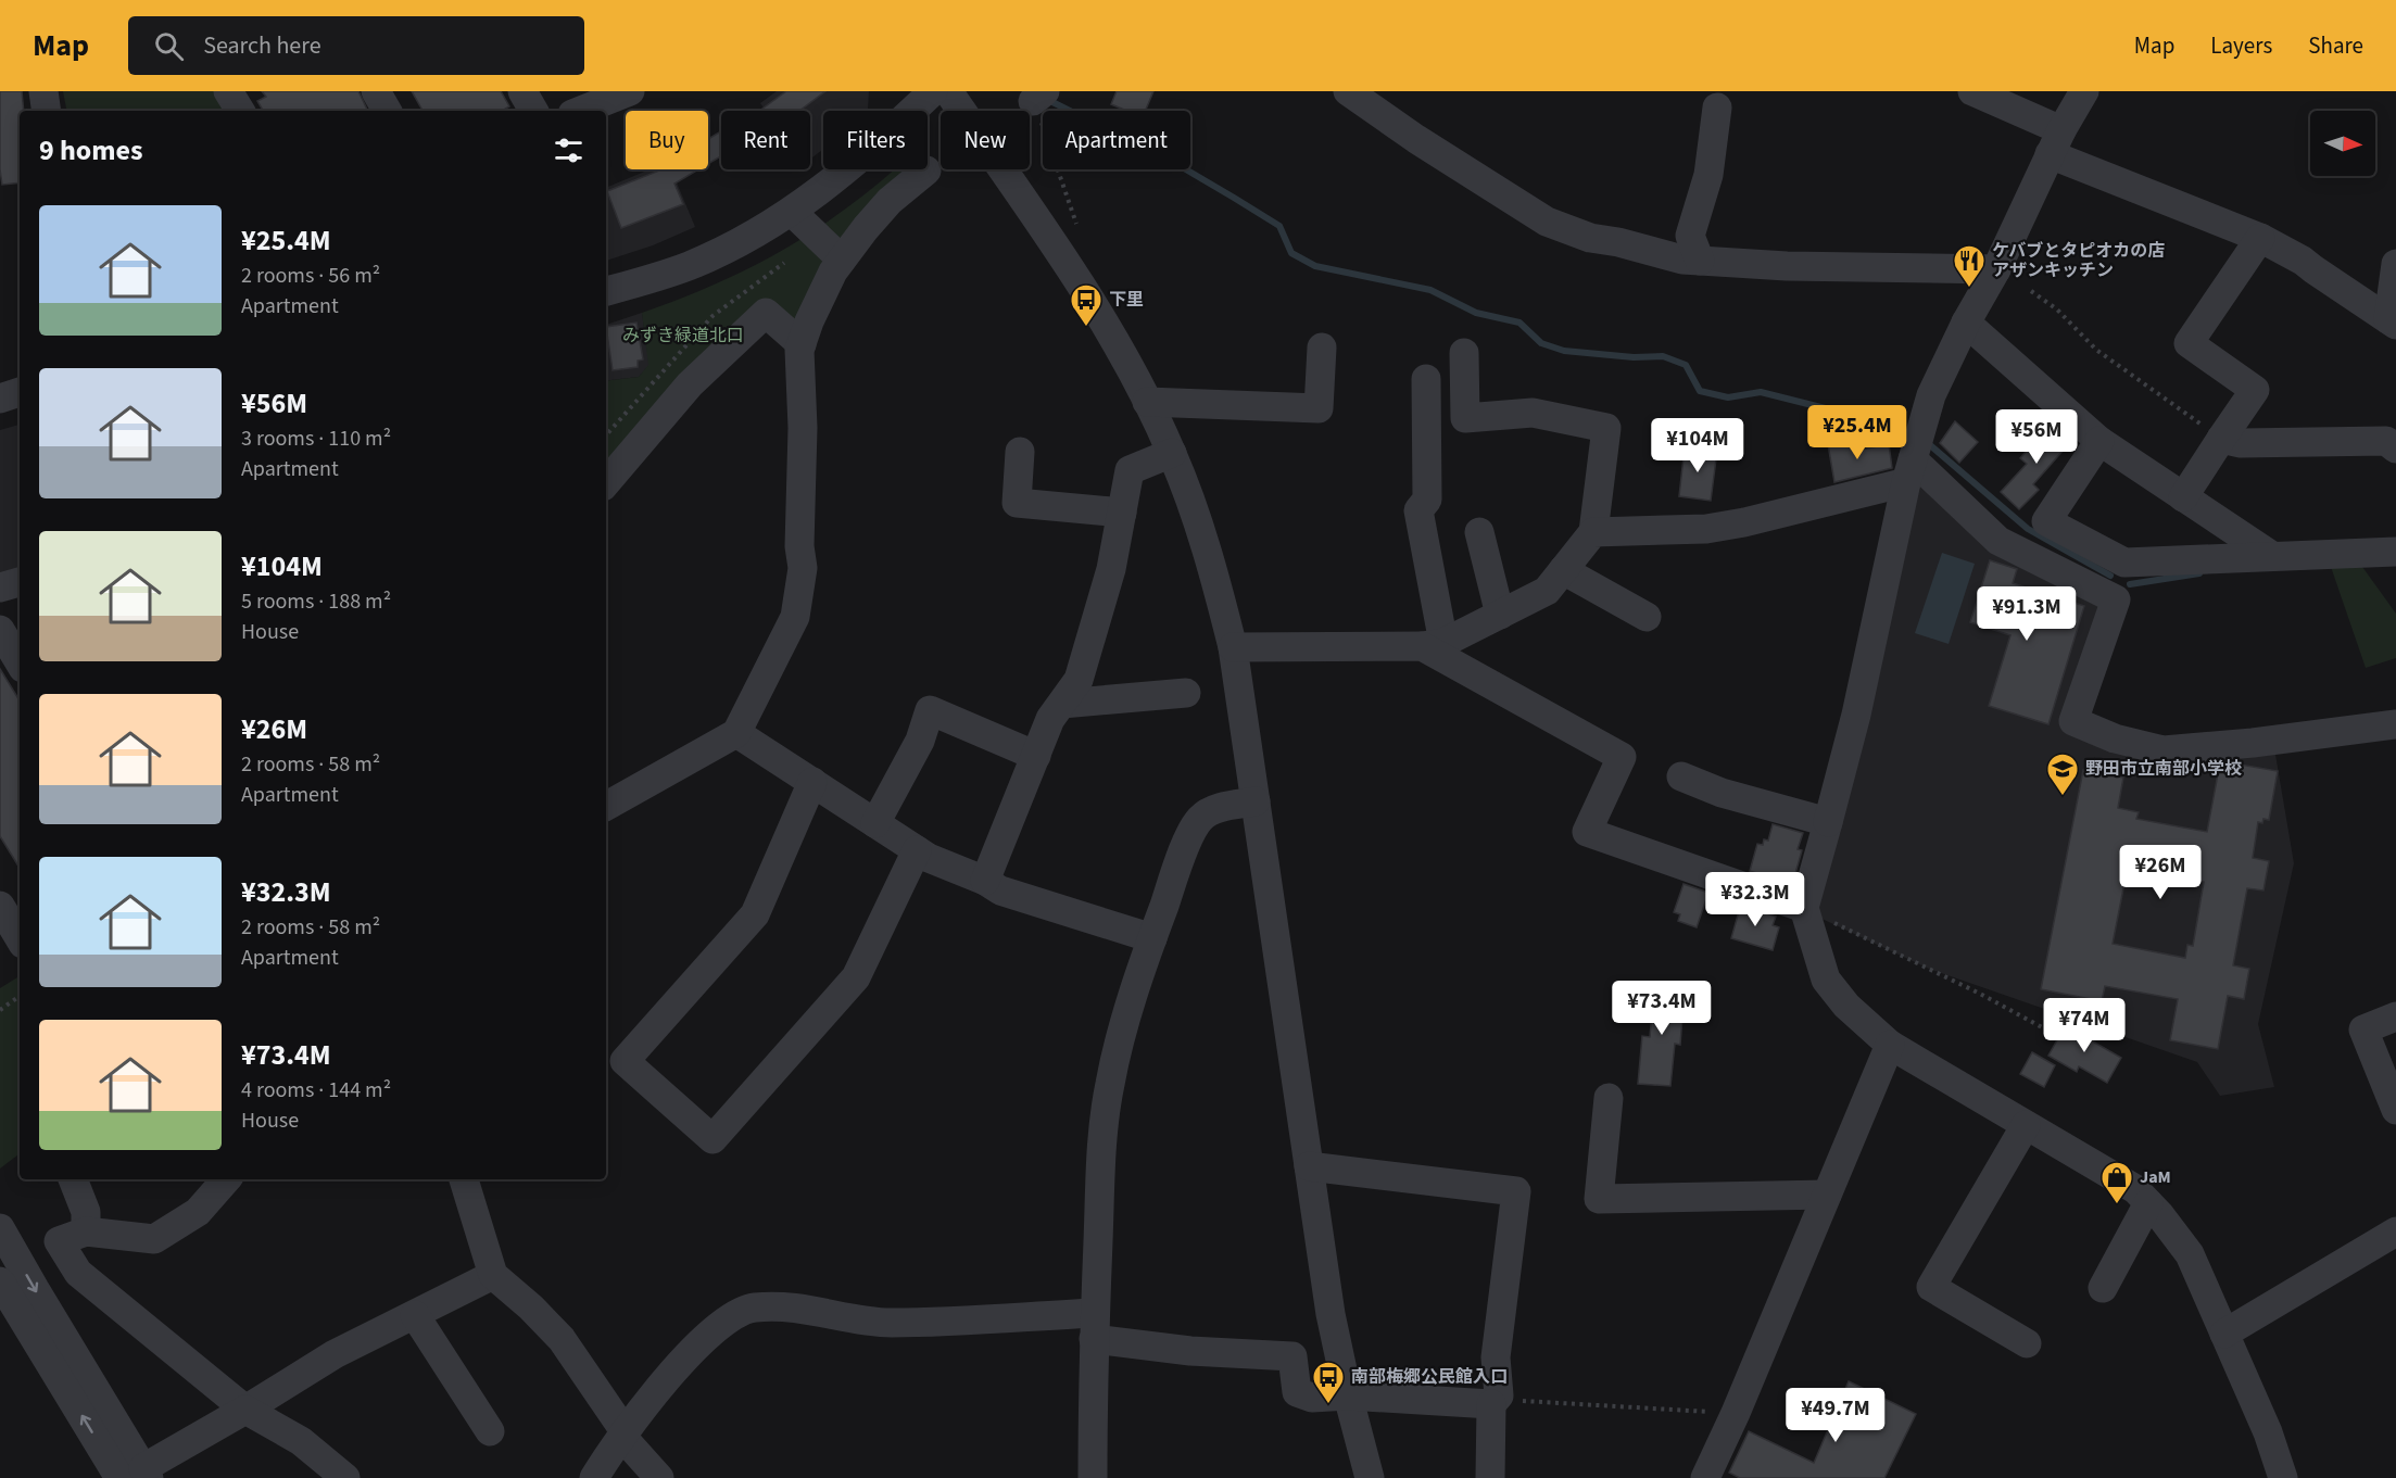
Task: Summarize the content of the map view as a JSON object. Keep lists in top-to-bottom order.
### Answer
{
  "parks": ["みずき緑道北口"],
  "places": {
    "restaurant": ["ケバブとタピオカの店 アザンキッチン"],
    "bus stop": ["下里", "南部梅郷公民館入口"],
    "school or university": ["野田市立南部小学校"],
    "shop": ["JaM"]
  },
  "north": "right",
  "page": {
    "header": "Map",
    "search": "Search here",
    "nav": ["Map", "Layers", "Share"],
    "chip": [
      "Buy",
      "Rent",
      "Filters",
      "New",
      "Apartment"
    ],
    "heading": "9 homes",
    "list": [
      {
        "name": "¥25.4M",
        "note": "2 rooms · 56 m² · Apartment"
      },
      {
        "name": "¥56M",
        "note": "3 rooms · 110 m² · Apartment"
      },
      {
        "name": "¥104M",
        "note": "5 rooms · 188 m² · House"
      },
      {
        "name": "¥26M",
        "note": "2 rooms · 58 m² · Apartment"
      },
      {
        "name": "¥32.3M",
        "note": "2 rooms · 58 m² · Apartment"
      },
      {
        "name": "¥73.4M",
        "note": "4 rooms · 144 m² · House"
      }
    ],
    "price": [
      "¥25.4M",
      "¥56M",
      "¥104M",
      "¥91.3M",
      "¥26M",
      "¥32.3M",
      "¥73.4M",
      "¥74M",
      "¥49.7M"
    ]
  }
}
